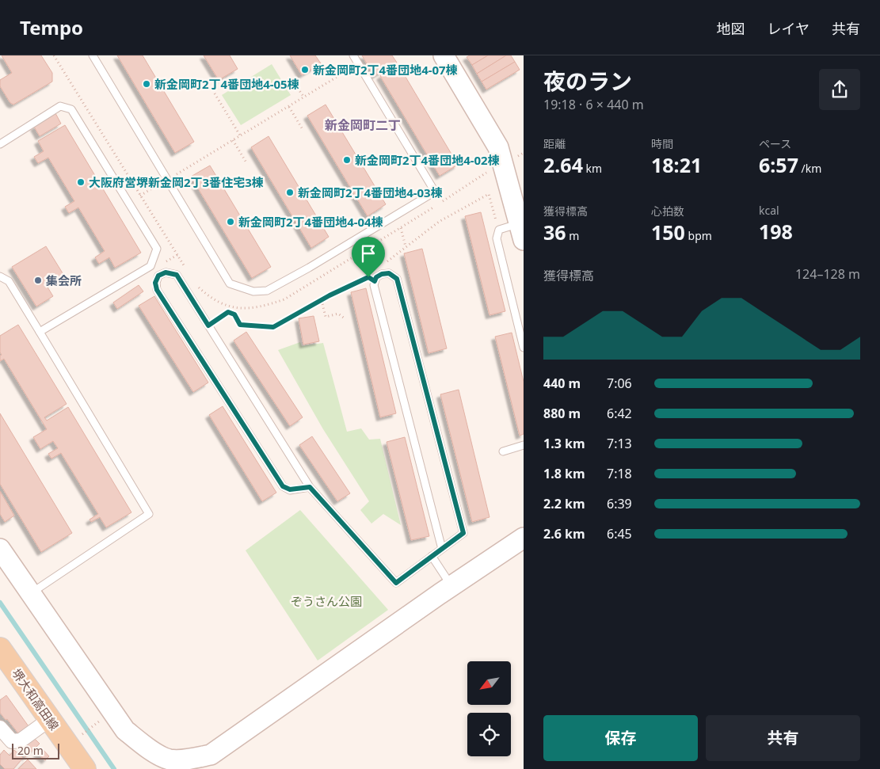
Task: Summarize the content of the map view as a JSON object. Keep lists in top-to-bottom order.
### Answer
{
  "streets": {
    "main road": ["堺大和高田線"]
  },
  "districts": ["新金岡町二丁"],
  "parks": ["ぞうさん公園"],
  "places": [
    "新金岡町2丁4番団地4-07棟",
    "新金岡町2丁4番団地4-05棟",
    "新金岡町2丁4番団地4-02棟",
    "大阪府営堺新金岡2丁3番住宅3棟",
    "新金岡町2丁4番団地4-03棟",
    "新金岡町2丁4番団地4-04棟",
    "集会所"
  ],
  "scale_bar": "20 m",
  "north": "bottom left",
  "page": {
    "header": "Tempo",
    "nav": ["地図", "レイヤ", "共有"],
    "heading": ["夜のラン", "19:18 · 6 × 440 m"],
    "stats": [
      ["距離", "2.64 km"],
      ["時間", "18:21"],
      ["ペース", "6:57 /km"],
      ["獲得標高", "36 m"],
      ["心拍数", "150 bpm"],
      ["kcal", "198"]
    ],
    "chart": ["獲得標高", "124–128 m"],
    "list": [
      {
        "name": "440 m",
        "note": "7:06"
      },
      {
        "name": "880 m",
        "note": "6:42"
      },
      {
        "name": "1.3 km",
        "note": "7:13"
      },
      {
        "name": "1.8 km",
        "note": "7:18"
      },
      {
        "name": "2.2 km",
        "note": "6:39"
      },
      {
        "name": "2.6 km",
        "note": "6:45"
      }
    ],
    "buttons": ["保存", "共有"],
    "scale": "20 m"
  }
}
